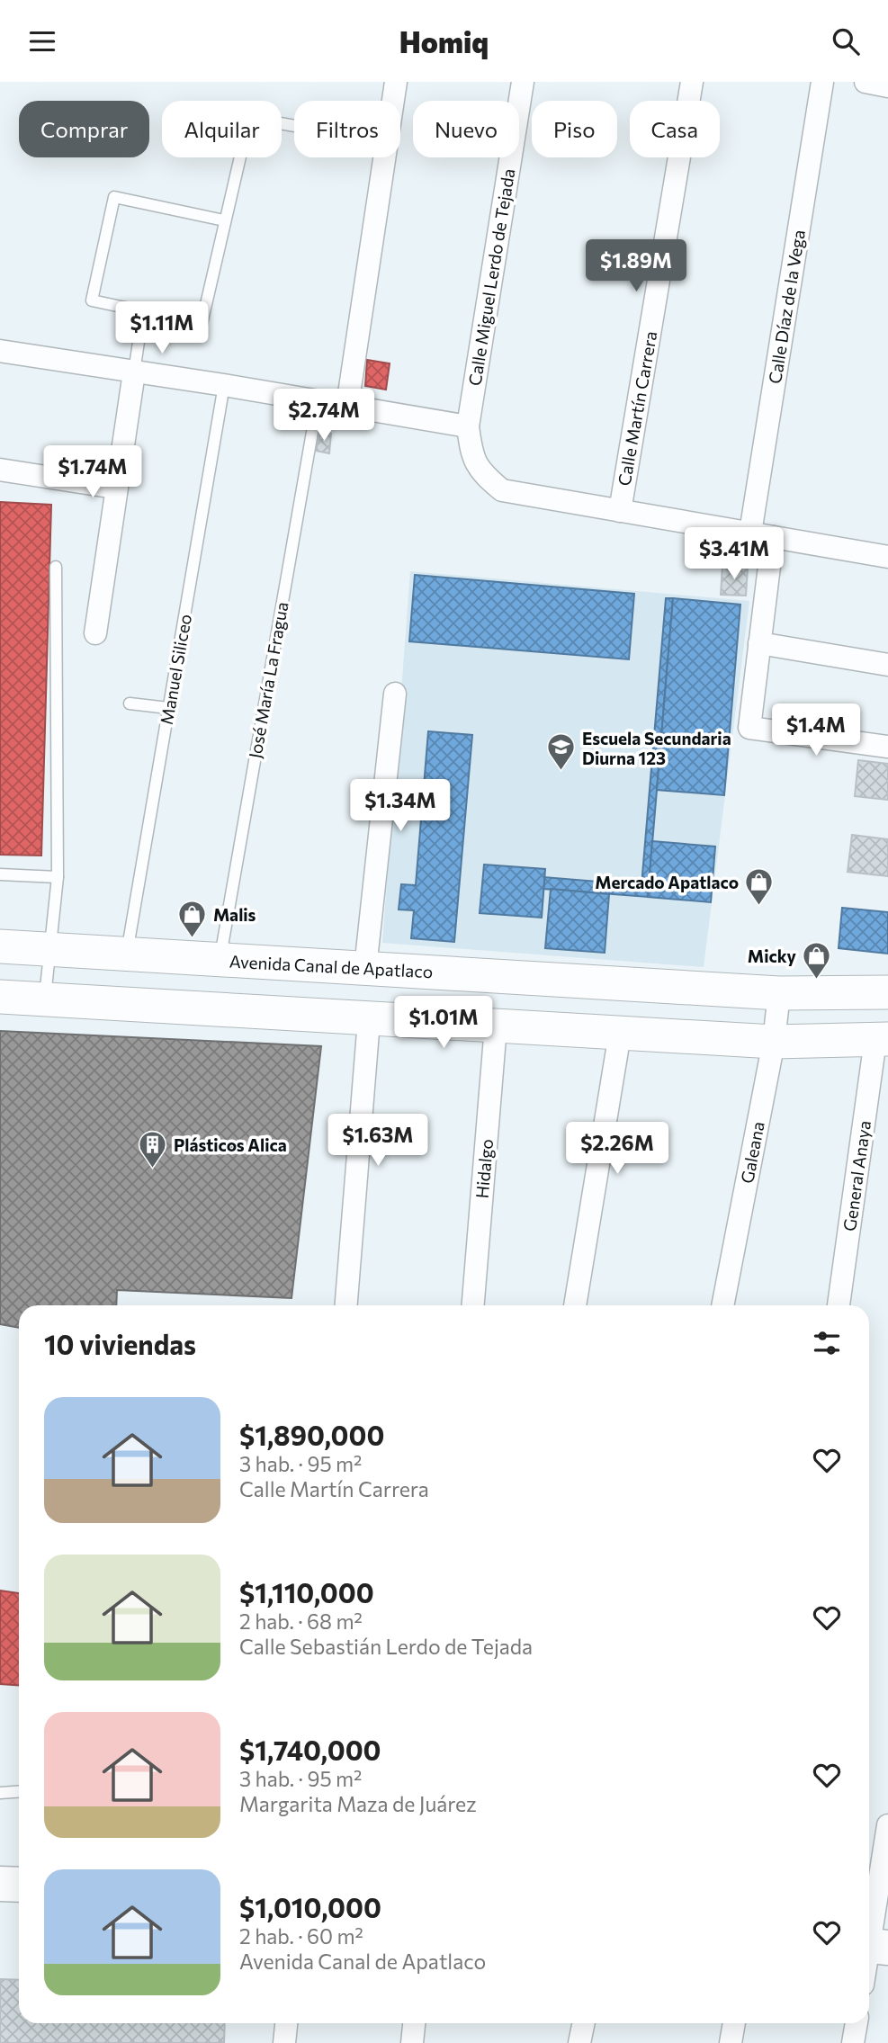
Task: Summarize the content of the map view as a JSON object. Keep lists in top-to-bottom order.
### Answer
{
  "streets": {
    "street": [
      "Calle Miguel Lerdo de Tejada",
      "Calle Díaz de la Vega",
      "Calle Martín Carrera",
      "Avenida Canal de Apatlaco",
      "Galeana",
      "Hidalgo",
      "General Anaya"
    ],
    "lane": ["Manuel Siliceo", "José María La Fragua"]
  },
  "crossings": [
    ["Calle Miguel Lerdo de Tejada", "Calle Martín Carrera"],
    ["Manuel Siliceo", "Avenida Canal de Apatlaco"],
    ["José María La Fragua", "Avenida Canal de Apatlaco"],
    ["Avenida Canal de Apatlaco", "Galeana"]
  ],
  "places": {
    "school or university": ["Escuela Secundaria Diurna 123"],
    "shop": ["Mercado Apatlaco", "Malis", "Micky"],
    "building": ["Plásticos Alica"]
  },
  "page": {
    "header": "Homiq",
    "chip": [
      "Comprar",
      "Alquilar",
      "Filtros",
      "Nuevo",
      "Piso",
      "Casa"
    ],
    "price": [
      "$1.89M",
      "$1.11M",
      "$2.74M",
      "$1.74M",
      "$3.41M",
      "$1.4M",
      "$1.34M",
      "$1.01M",
      "$1.63M",
      "$2.26M"
    ],
    "heading": "10 viviendas",
    "list": [
      {
        "name": "$1,890,000",
        "note": "3 hab. · 95 m² · Calle Martín Carrera"
      },
      {
        "name": "$1,110,000",
        "note": "2 hab. · 68 m² · Calle Sebastián Lerdo de Tejada"
      },
      {
        "name": "$1,740,000",
        "note": "3 hab. · 95 m² · Margarita Maza de Juárez"
      },
      {
        "name": "$1,010,000",
        "note": "2 hab. · 60 m² · Avenida Canal de Apatlaco"
      }
    ]
  }
}
